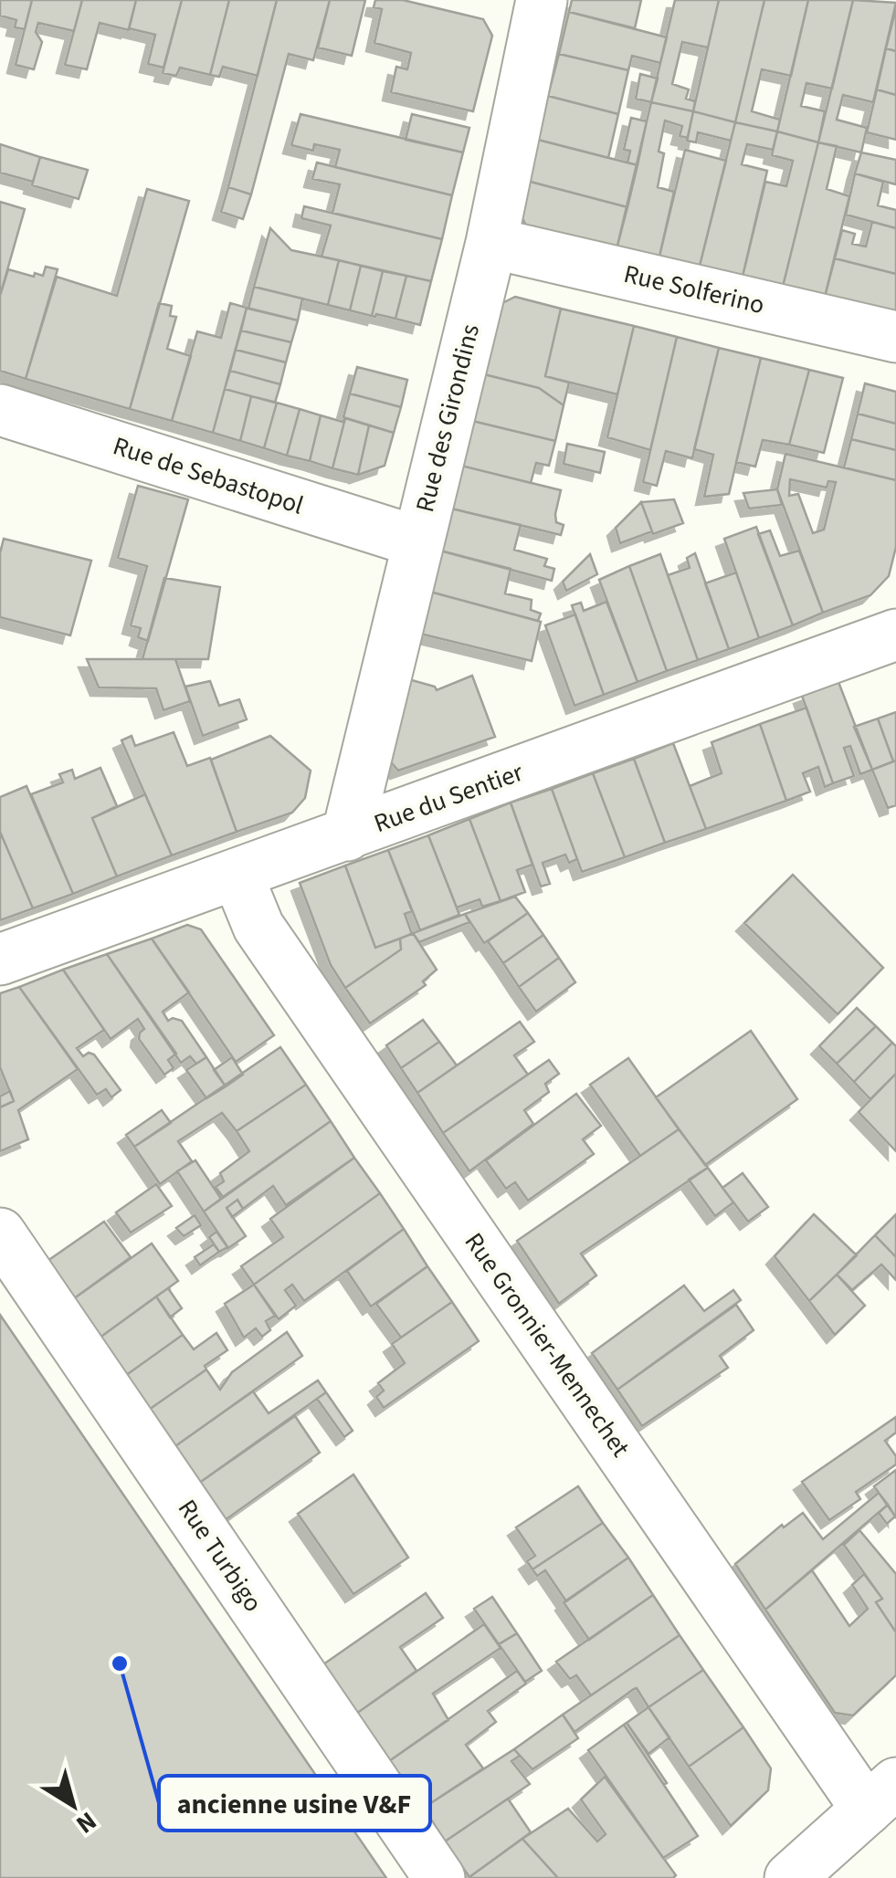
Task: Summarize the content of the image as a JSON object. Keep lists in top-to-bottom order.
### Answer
{
  "streets": {
    "street": [
      "Rue Solferino",
      "Rue des Girondins",
      "Rue de Sebastopol",
      "Rue du Sentier",
      "Rue Gronnier-Mennechet",
      "Rue Turbigo"
    ]
  },
  "crossings": [
    ["Rue Solferino", "Rue des Girondins"],
    ["Rue des Girondins", "Rue de Sebastopol"],
    ["Rue des Girondins", "Rue du Sentier"],
    ["Rue du Sentier", "Rue Gronnier-Mennechet"]
  ],
  "places": ["ancienne usine V&F"],
  "north": "bottom right"
}
